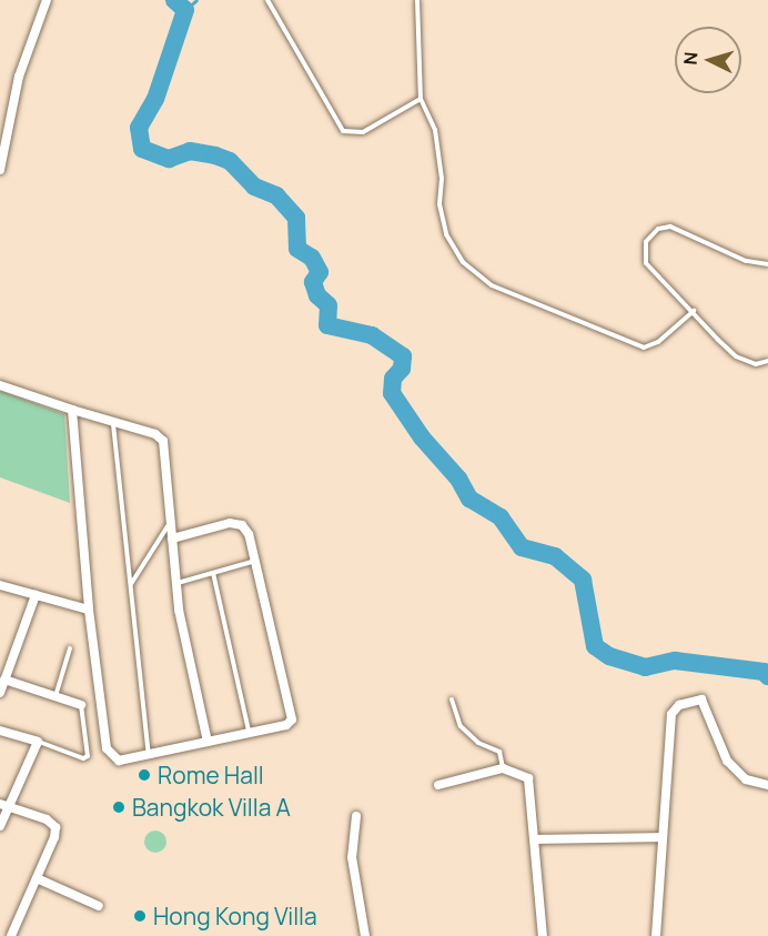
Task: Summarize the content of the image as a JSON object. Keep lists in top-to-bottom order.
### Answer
{
  "places": ["Rome Hall", "Bangkok Villa A", "Hong Kong Villa"],
  "north": "left"
}
